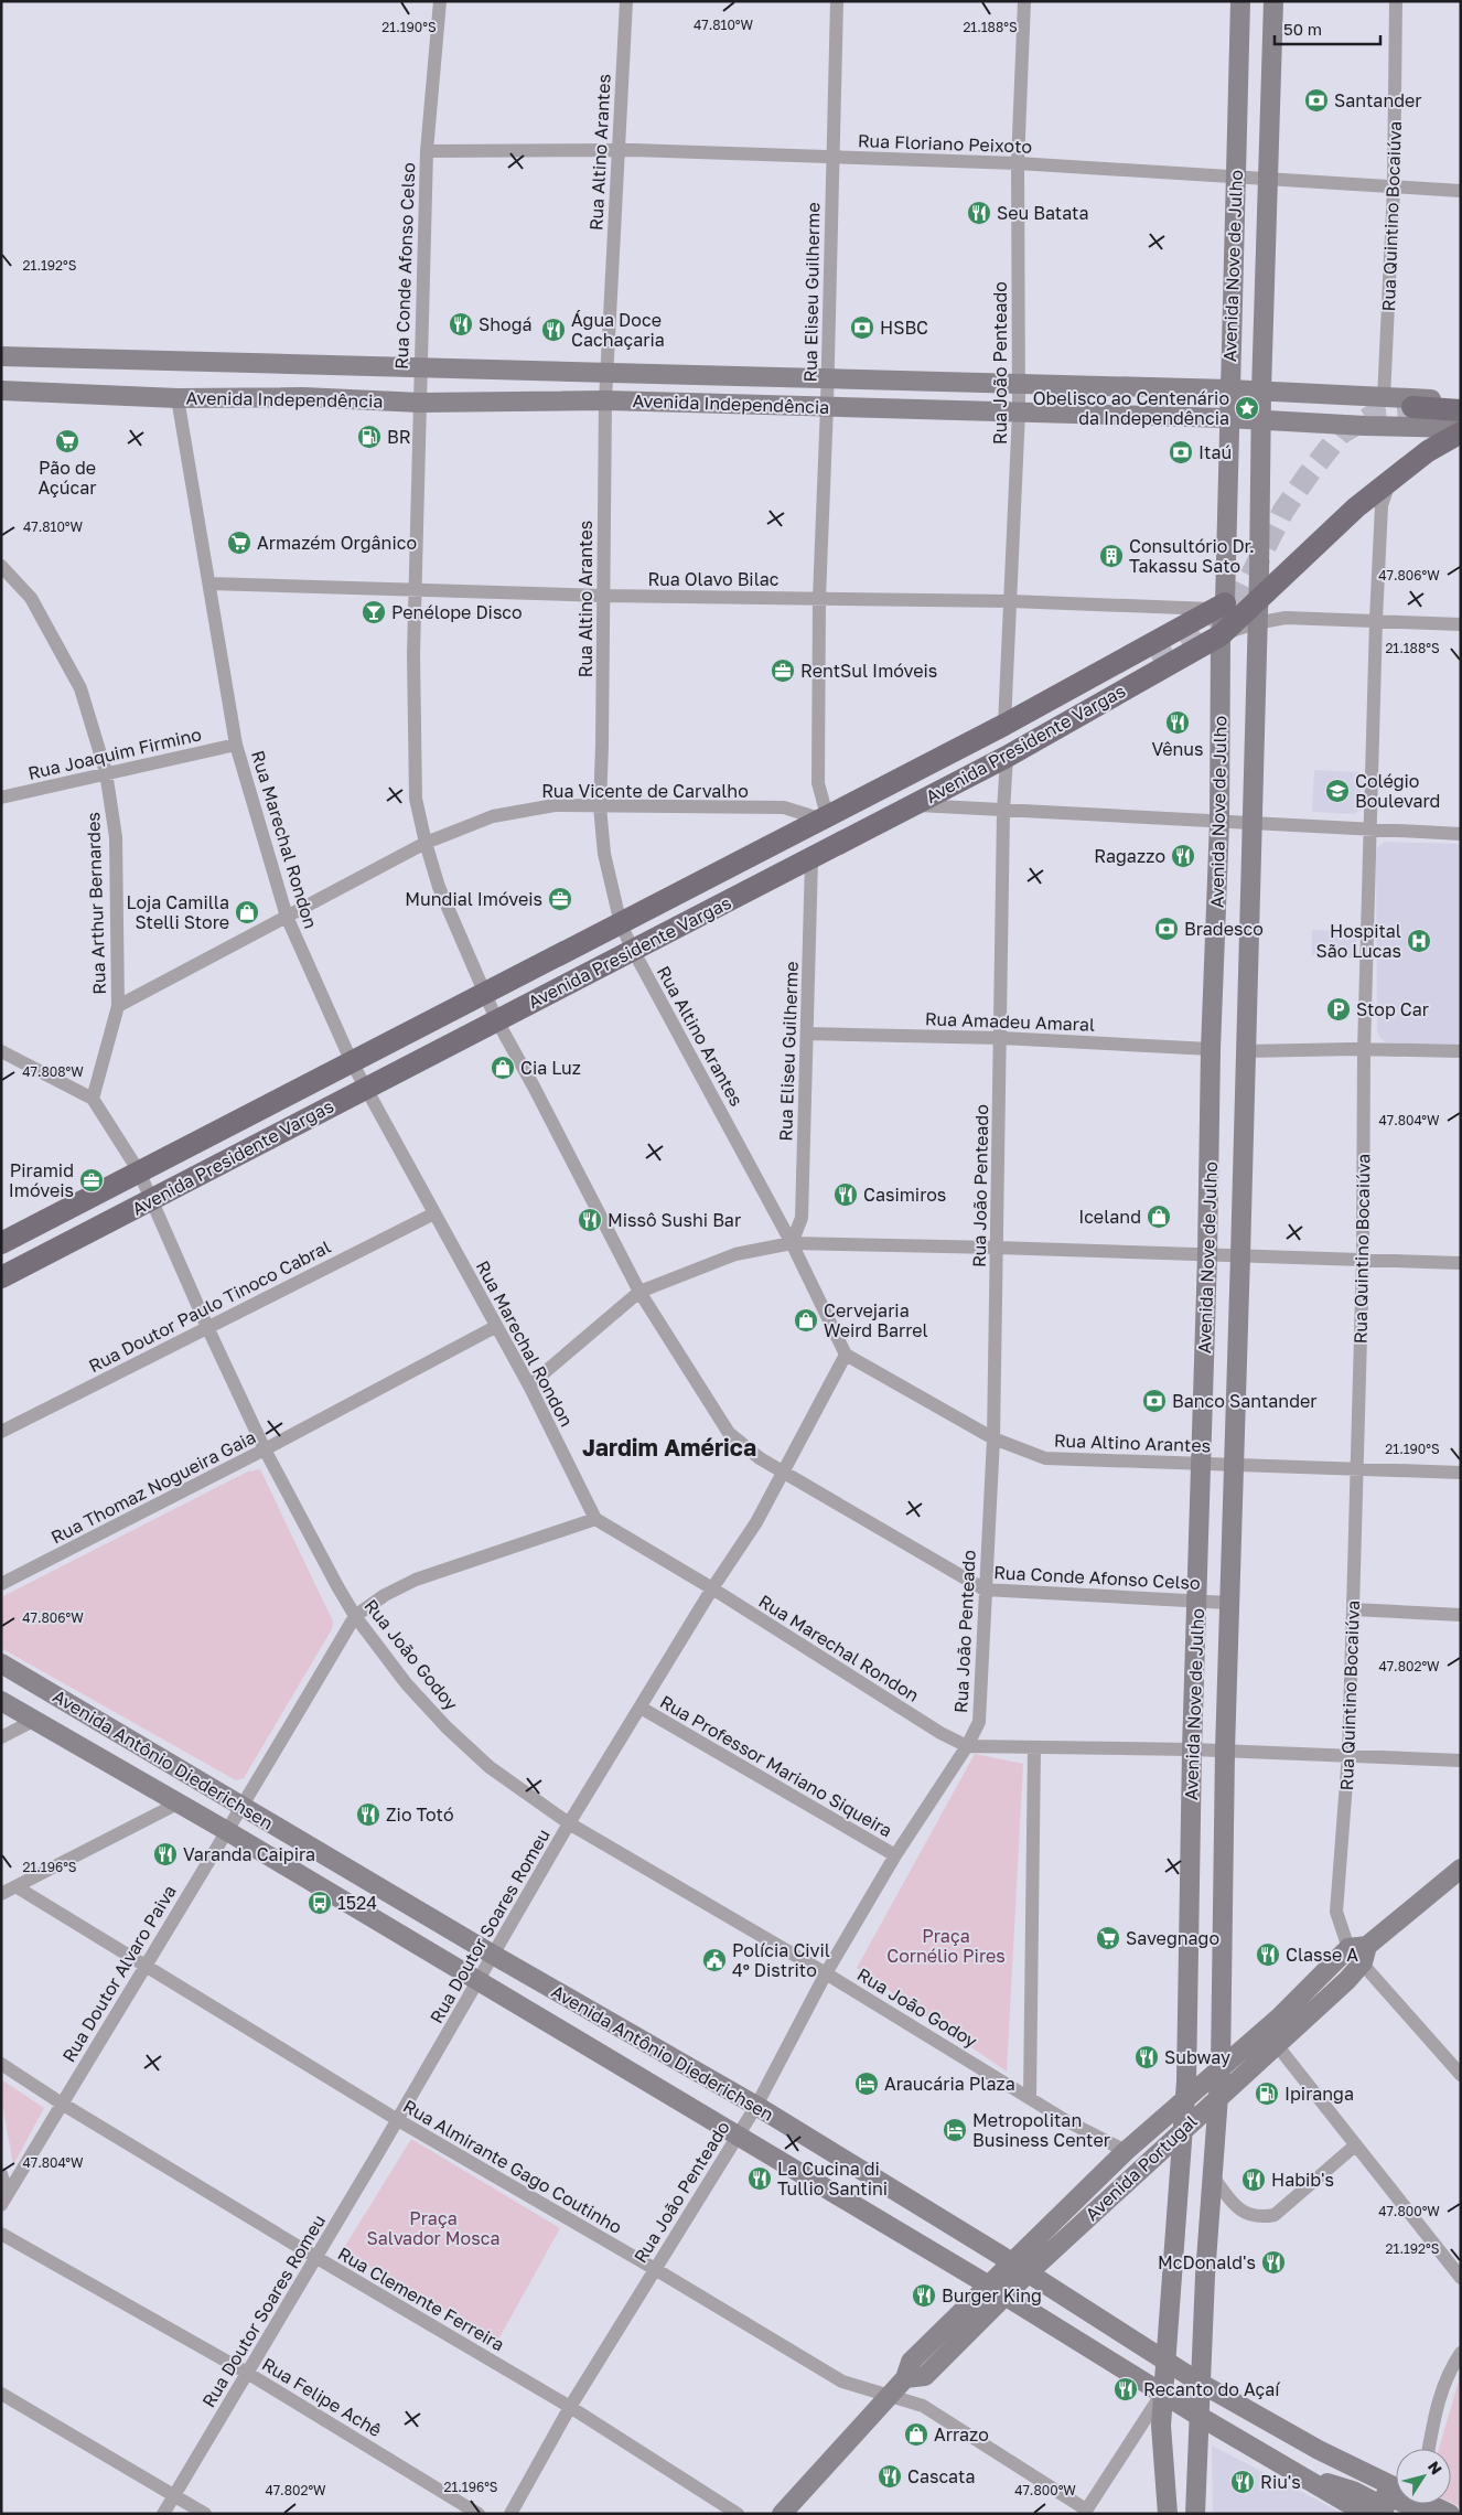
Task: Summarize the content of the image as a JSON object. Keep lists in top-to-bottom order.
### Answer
{
  "streets": {
    "main road": [
      "Rua Quintino Bocaiúva",
      "Avenida Nove de Julho",
      "Avenida Independência",
      "Avenida Presidente Vargas",
      "Avenida Antônio Diederichsen",
      "Avenida Portugal"
    ],
    "street": [
      "Rua Floriano Peixoto",
      "Rua Altino Arantes",
      "Rua Conde Afonso Celso",
      "Rua Eliseu Guilherme",
      "Rua João Penteado",
      "Rua Olavo Bilac",
      "Rua Joaquim Firmino",
      "Rua Vicente de Carvalho",
      "Rua Marechal Rondon",
      "Rua Arthur Bernardes",
      "Rua Amadeu Amaral",
      "Rua Doutor Paulo Tinoco Cabral",
      "Rua Thomaz Nogueira Gaia",
      "Rua João Godoy",
      "Rua Professor Mariano Siqueira",
      "Rua Doutor Soares Romeu",
      "Rua Doutor Alvaro Paiva",
      "Rua Almirante Gago Coutinho",
      "Rua Clemente Ferreira",
      "Rua Felipe Achê"
    ]
  },
  "crossings": [
    ["Rua Floriano Peixoto", "Rua Altino Arantes"],
    ["Rua Floriano Peixoto", "Rua Quintino Bocaiúva"],
    ["Rua Floriano Peixoto", "Rua Conde Afonso Celso"],
    ["Rua Floriano Peixoto", "Avenida Nove de Julho"],
    ["Rua Floriano Peixoto", "Rua Eliseu Guilherme"],
    ["Rua Floriano Peixoto", "Rua João Penteado"],
    ["Rua Altino Arantes", "Rua Quintino Bocaiúva"],
    ["Rua Altino Arantes", "Avenida Nove de Julho"],
    ["Rua Altino Arantes", "Rua Eliseu Guilherme"],
    ["Rua Altino Arantes", "Rua João Penteado"],
    ["Rua Altino Arantes", "Avenida Independência"],
    ["Rua Altino Arantes", "Rua Olavo Bilac"],
    ["Rua Altino Arantes", "Avenida Presidente Vargas"],
    ["Rua Altino Arantes", "Rua Vicente de Carvalho"],
    ["Rua Altino Arantes", "Rua Doutor Soares Romeu"],
    ["Rua Quintino Bocaiúva", "Avenida Independência"],
    ["Rua Quintino Bocaiúva", "Rua Marechal Rondon"],
    ["Rua Quintino Bocaiúva", "Avenida Portugal"],
    ["Rua Conde Afonso Celso", "Avenida Nove de Julho"],
    ["Rua Conde Afonso Celso", "Rua João Penteado"],
    ["Rua Conde Afonso Celso", "Avenida Independência"],
    ["Rua Conde Afonso Celso", "Rua Olavo Bilac"],
    ["Rua Conde Afonso Celso", "Avenida Presidente Vargas"],
    ["Rua Conde Afonso Celso", "Rua Vicente de Carvalho"],
    ["Rua Conde Afonso Celso", "Rua Doutor Soares Romeu"],
    ["Avenida Nove de Julho", "Avenida Independência"],
    ["Avenida Nove de Julho", "Rua Olavo Bilac"],
    ["Avenida Nove de Julho", "Avenida Presidente Vargas"],
    ["Avenida Nove de Julho", "Rua Marechal Rondon"],
    ["Avenida Nove de Julho", "Rua Amadeu Amaral"],
    ["Avenida Nove de Julho", "Avenida Antônio Diederichsen"],
    ["Avenida Nove de Julho", "Avenida Portugal"],
    ["Rua Eliseu Guilherme", "Avenida Independência"],
    ["Rua Eliseu Guilherme", "Rua Olavo Bilac"],
    ["Rua Eliseu Guilherme", "Avenida Presidente Vargas"],
    ["Rua Eliseu Guilherme", "Rua Vicente de Carvalho"],
    ["Rua Eliseu Guilherme", "Rua Amadeu Amaral"],
    ["Rua João Penteado", "Avenida Independência"],
    ["Rua João Penteado", "Rua Olavo Bilac"],
    ["Rua João Penteado", "Avenida Presidente Vargas"],
    ["Rua João Penteado", "Rua Marechal Rondon"],
    ["Rua João Penteado", "Rua Amadeu Amaral"],
    ["Rua João Penteado", "Rua João Godoy"],
    ["Rua João Penteado", "Avenida Antônio Diederichsen"],
    ["Rua João Penteado", "Rua Professor Mariano Siqueira"],
    ["Rua João Penteado", "Rua Almirante Gago Coutinho"],
    ["Rua João Penteado", "Rua Clemente Ferreira"],
    ["Avenida Independência", "Rua Marechal Rondon"],
    ["Rua Olavo Bilac", "Avenida Presidente Vargas"],
    ["Rua Olavo Bilac", "Rua Marechal Rondon"],
    ["Avenida Presidente Vargas", "Rua Vicente de Carvalho"],
    ["Avenida Presidente Vargas", "Rua Marechal Rondon"],
    ["Avenida Presidente Vargas", "Rua João Godoy"],
    ["Rua Joaquim Firmino", "Rua Marechal Rondon"],
    ["Rua Joaquim Firmino", "Rua Arthur Bernardes"],
    ["Rua Vicente de Carvalho", "Rua Marechal Rondon"],
    ["Rua Vicente de Carvalho", "Rua Arthur Bernardes"],
    ["Rua Marechal Rondon", "Rua Doutor Paulo Tinoco Cabral"],
    ["Rua Marechal Rondon", "Rua Thomaz Nogueira Gaia"],
    ["Rua Marechal Rondon", "Rua Doutor Soares Romeu"],
    ["Rua Marechal Rondon", "Rua Doutor Alvaro Paiva"],
    ["Rua Arthur Bernardes", "Rua João Godoy"],
    ["Rua Doutor Paulo Tinoco Cabral", "Rua João Godoy"],
    ["Rua Thomaz Nogueira Gaia", "Rua João Godoy"],
    ["Rua João Godoy", "Rua Doutor Soares Romeu"],
    ["Rua João Godoy", "Rua Doutor Alvaro Paiva"],
    ["Rua João Godoy", "Avenida Portugal"],
    ["Avenida Antônio Diederichsen", "Rua Doutor Soares Romeu"],
    ["Avenida Antônio Diederichsen", "Rua Doutor Alvaro Paiva"],
    ["Avenida Antônio Diederichsen", "Avenida Portugal"],
    ["Rua Professor Mariano Siqueira", "Rua Doutor Soares Romeu"],
    ["Rua Doutor Soares Romeu", "Rua Almirante Gago Coutinho"],
    ["Rua Doutor Soares Romeu", "Rua Clemente Ferreira"],
    ["Rua Doutor Soares Romeu", "Rua Felipe Achê"],
    ["Rua Doutor Alvaro Paiva", "Rua Almirante Gago Coutinho"],
    ["Rua Doutor Alvaro Paiva", "Rua Clemente Ferreira"],
    ["Rua Almirante Gago Coutinho", "Avenida Portugal"]
  ],
  "districts": ["Jardim América"],
  "parks": ["Praça Cornélio Pires", "Praça Salvador Mosca"],
  "places": {
    "bank": [
      "Santander",
      "HSBC",
      "Itaú",
      "Bradesco",
      "Banco Santander"
    ],
    "restaurant": [
      "Seu Batata",
      "Shogá",
      "Água Doce Cachaçaria",
      "Vênus",
      "Ragazzo",
      "Casimiros",
      "Missô Sushi Bar",
      "Zio Totó",
      "Varanda Caipira",
      "Classe A",
      "Subway",
      "La Cucina di Tullio Santini",
      "Habib's",
      "McDonald's",
      "Burger King",
      "Recanto do Açaí",
      "Cascata",
      "Riu's"
    ],
    "place": ["Obelisco ao Centenário da Independência"],
    "fuel station": ["BR", "Ipiranga"],
    "supermarket": ["Pão de Açúcar", "Armazém Orgânico", "Savegnago"],
    "building": ["Consultório Dr. Takassu Sato"],
    "bar": ["Penélope Disco"],
    "office": ["RentSul Imóveis", "Mundial Imóveis", "Piramid Imóveis"],
    "school or university": ["Colégio Boulevard"],
    "shop": [
      "Loja Camilla Stelli Store",
      "Cia Luz",
      "Iceland",
      "Cervejaria Weird Barrel",
      "Arrazo"
    ],
    "hospital": ["Hospital São Lucas"],
    "parking": ["Stop Car"],
    "bus stop": ["1524"],
    "public building": ["Polícia Civil 4º Distrito"],
    "hotel": ["Araucária Plaza", "Metropolitan Business Center"]
  },
  "scale_bar": "50 m",
  "north": "top right",
  "coordinates": [
    "47.810°W",
    "21.190°S",
    "21.188°S",
    "21.192°S",
    "47.806°W",
    "47.808°W",
    "47.804°W",
    "47.802°W",
    "21.196°S",
    "47.800°W"
  ]
}
